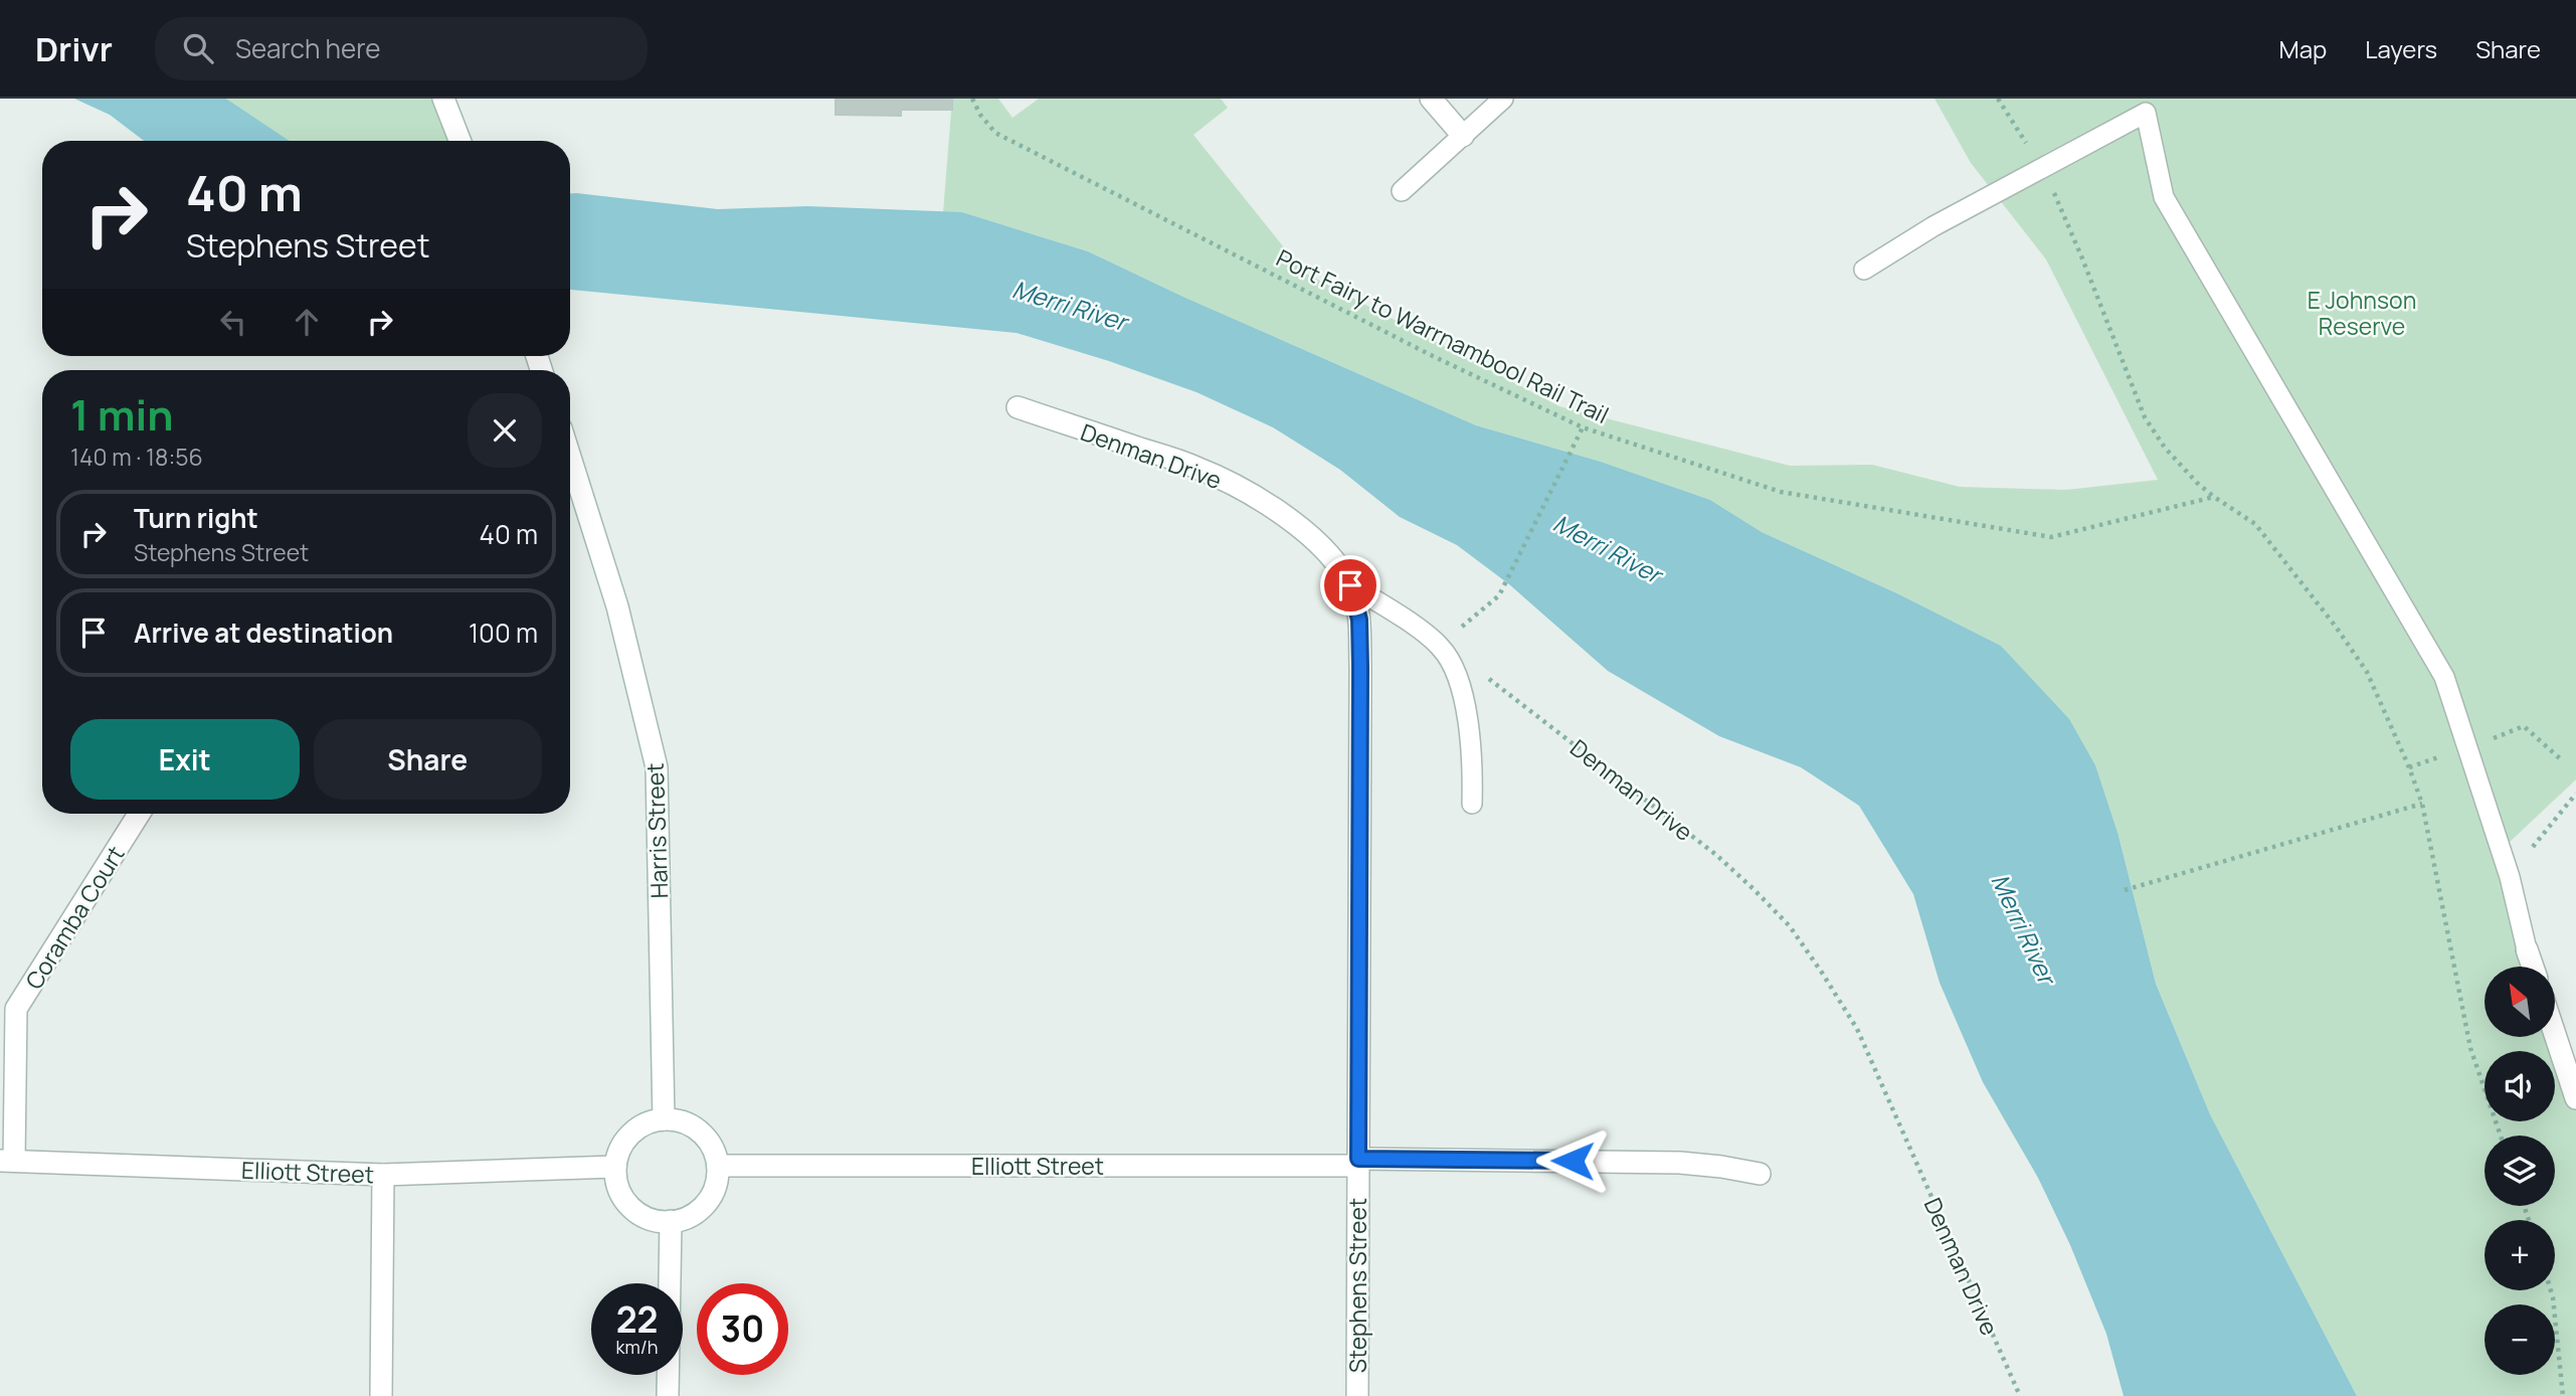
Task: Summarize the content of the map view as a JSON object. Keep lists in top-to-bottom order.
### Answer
{
  "streets": {
    "street": [
      "Denman Drive",
      "Harris Street",
      "Coramba Court",
      "Elliott Street",
      "Stephens Street"
    ],
    "path": ["Port Fairy to Warrnambool Rail Trail"]
  },
  "crossings": [
    ["Denman Drive", "Stephens Street"],
    ["Harris Street", "Elliott Street"],
    ["Coramba Court", "Elliott Street"],
    ["Elliott Street", "Stephens Street"]
  ],
  "water": ["Merri River"],
  "parks": ["E Johnson Reserve"],
  "north": "top left",
  "page": {
    "header": "Drivr",
    "search": "Search here",
    "nav": ["Map", "Layers", "Share"],
    "turn": ["40 m", "Stephens Street"],
    "heading": ["1 min", "140 m · 18:56"],
    "list": [
      {
        "name": "Turn right",
        "note": "Stephens Street",
        "value": "40 m"
      },
      {
        "name": "Arrive at destination",
        "value": "100 m"
      }
    ],
    "buttons": ["Exit", "Share"],
    "map_buttons": ["+", "−"],
    "speed": "22 km/h",
    "limit": "30"
  }
}
